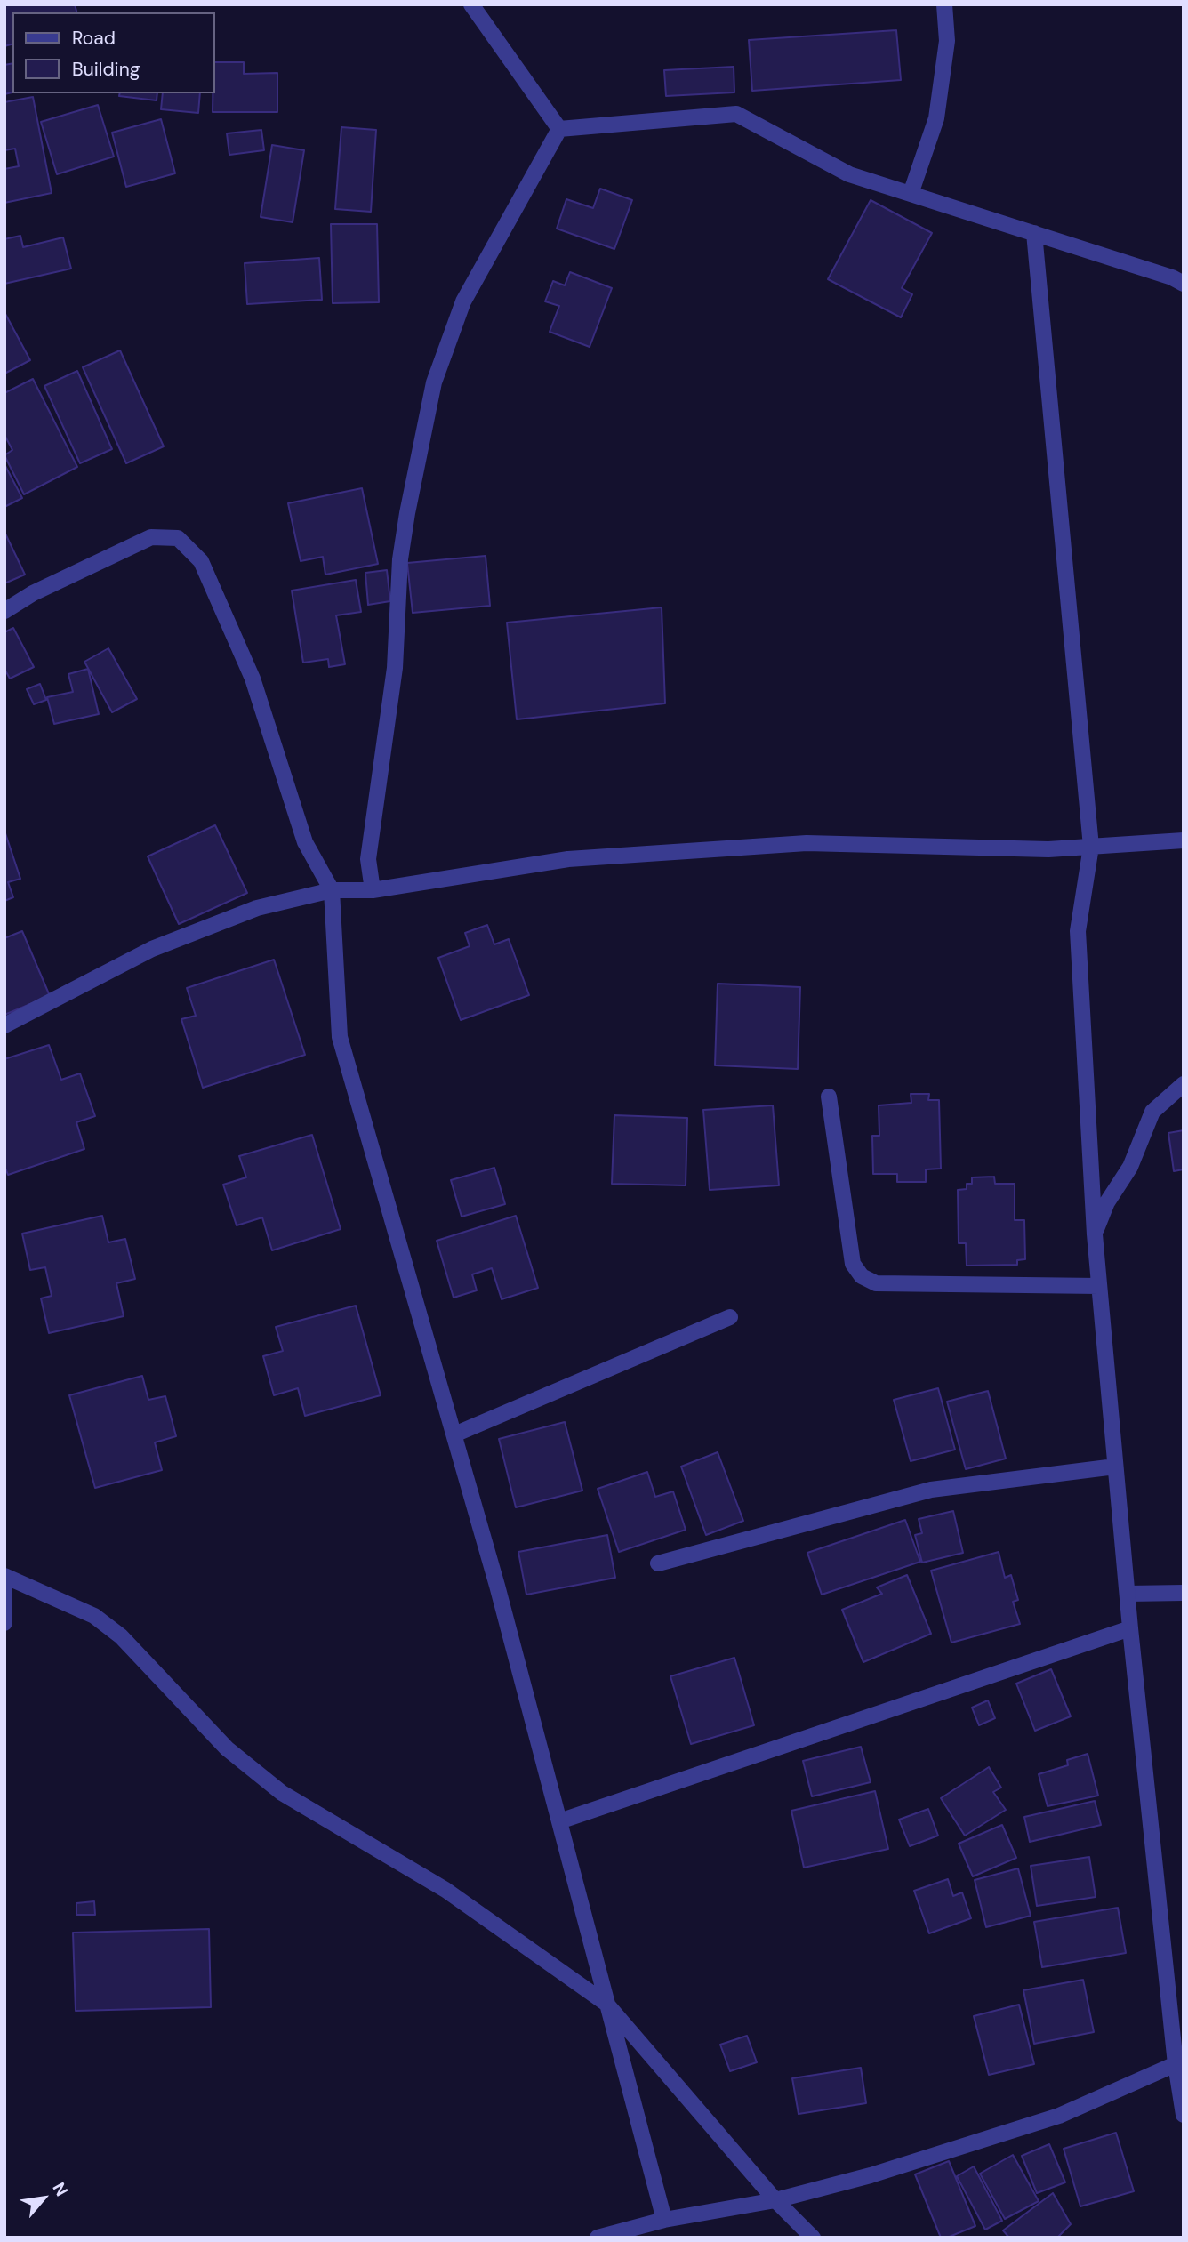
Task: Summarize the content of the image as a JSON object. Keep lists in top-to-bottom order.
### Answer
{
  "legend": ["Road", "Building"],
  "north": "top right"
}
